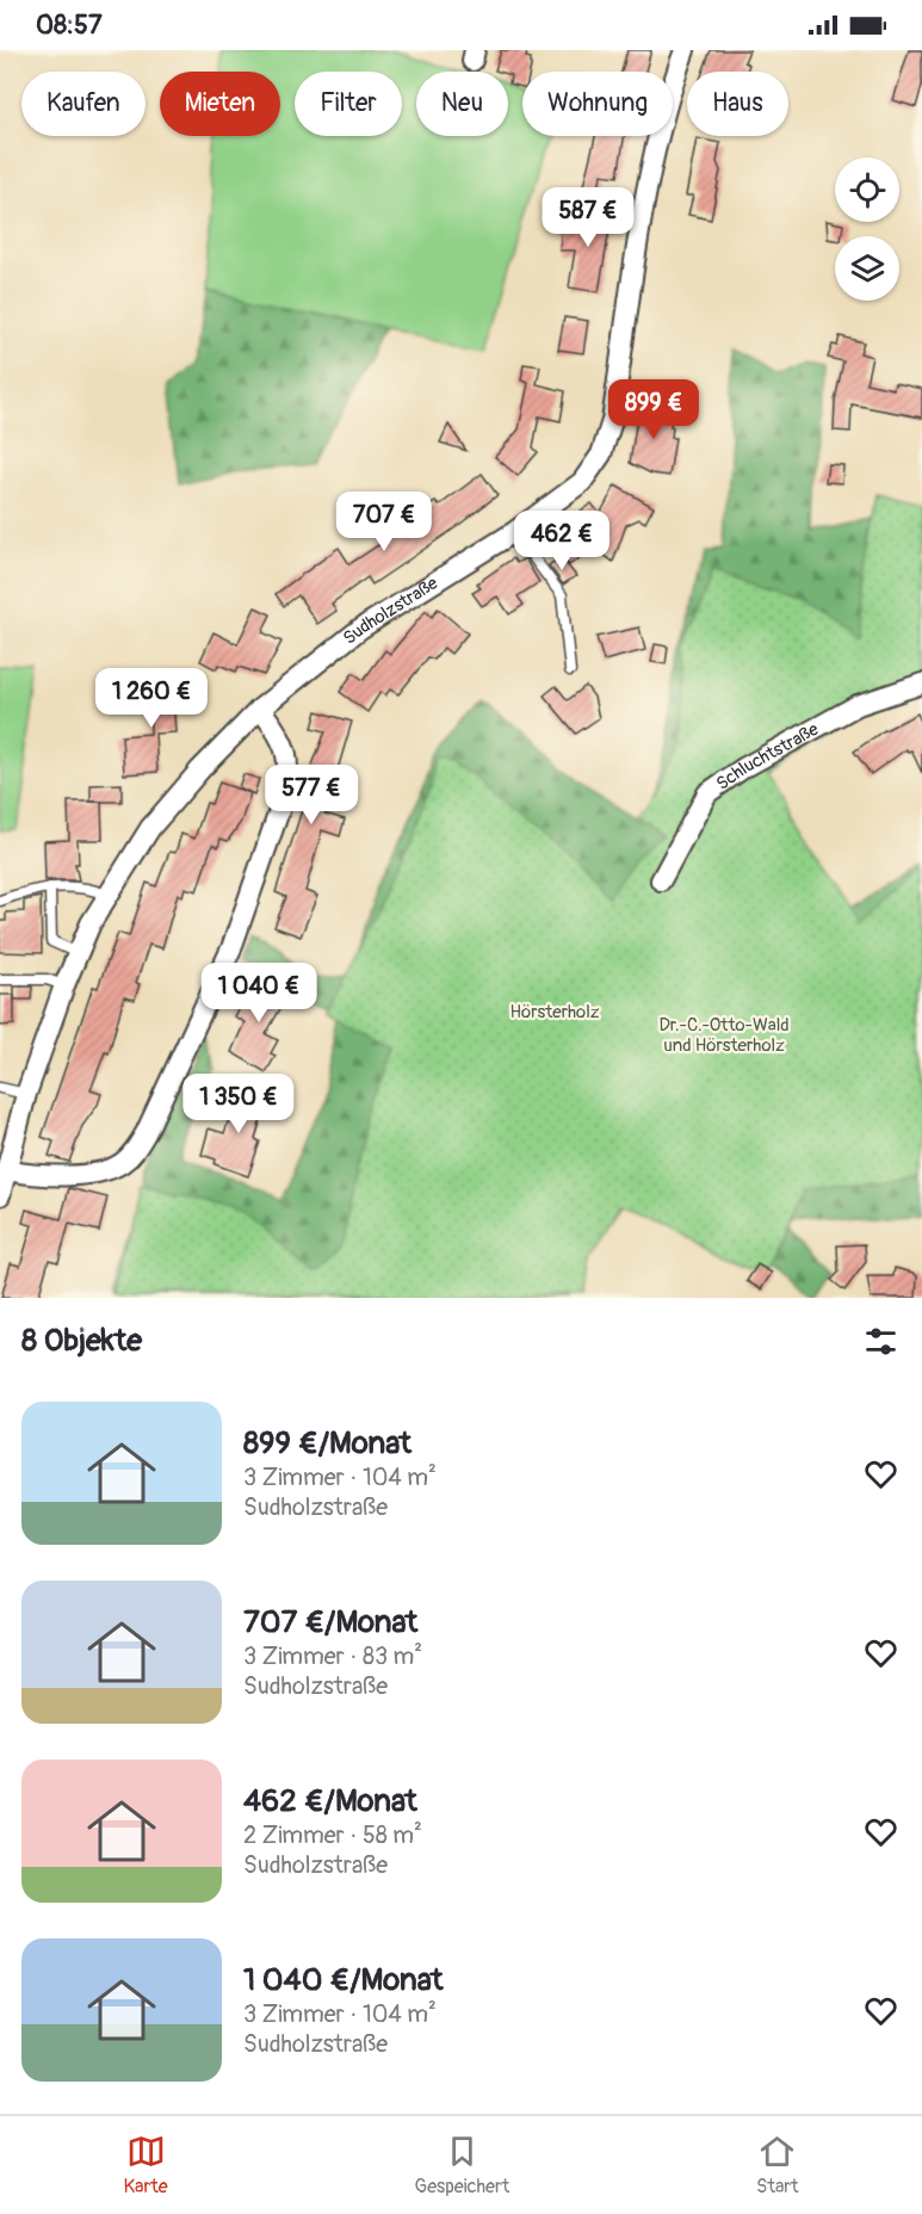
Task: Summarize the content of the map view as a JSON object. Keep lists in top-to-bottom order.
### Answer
{
  "streets": {
    "street": ["Sudholzstraße", "Schluchtstraße"]
  },
  "parks": ["Hörsterholz", "Dr.-C.-Otto-Wald und Hörsterholz"],
  "page": {
    "status": "08:57",
    "chip": [
      "Kaufen",
      "Mieten",
      "Filter",
      "Neu",
      "Wohnung",
      "Haus"
    ],
    "price": [
      "587 €",
      "899 €",
      "707 €",
      "462 €",
      "1 260 €",
      "577 €",
      "1 040 €",
      "1 350 €"
    ],
    "heading": "8 Objekte",
    "list": [
      {
        "name": "899 €/Monat",
        "note": "3 Zimmer · 104 m² · Sudholzstraße"
      },
      {
        "name": "707 €/Monat",
        "note": "3 Zimmer · 83 m² · Sudholzstraße"
      },
      {
        "name": "462 €/Monat",
        "note": "2 Zimmer · 58 m² · Sudholzstraße"
      },
      {
        "name": "1 040 €/Monat",
        "note": "3 Zimmer · 104 m² · Sudholzstraße"
      }
    ],
    "tabs": ["Karte", "Gespeichert", "Start"]
  }
}
